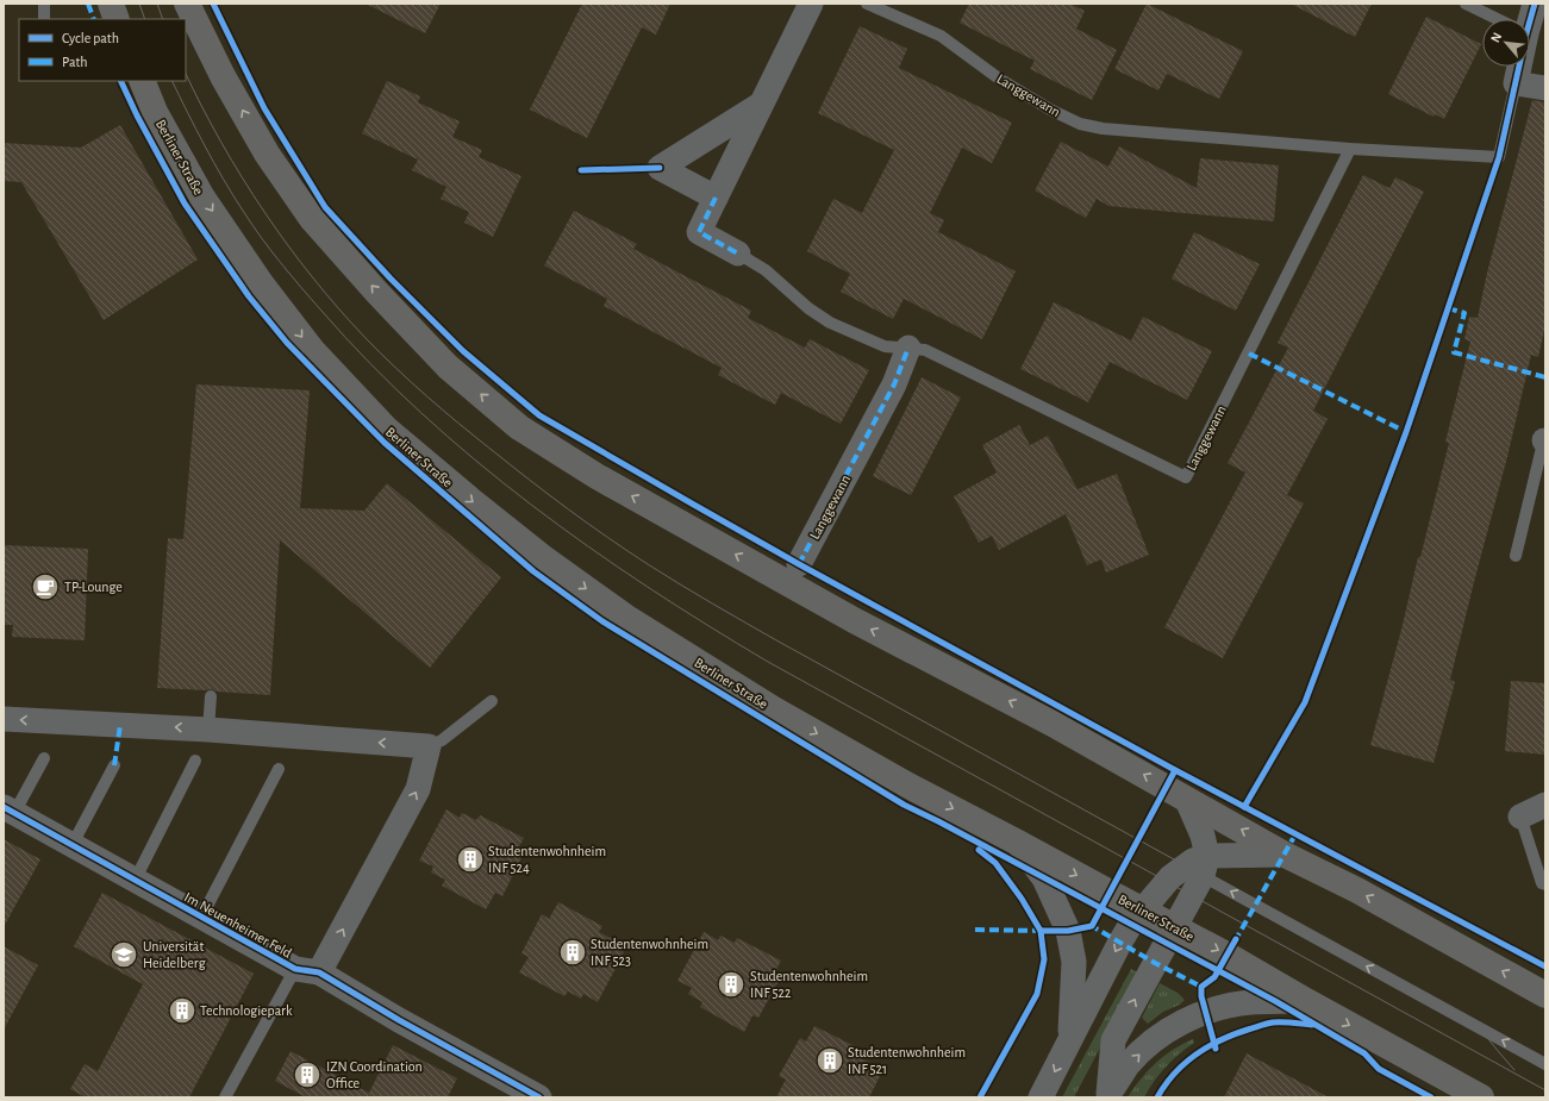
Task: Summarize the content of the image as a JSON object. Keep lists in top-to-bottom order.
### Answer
{
  "streets": {
    "main road": ["Berliner Straße"],
    "street": ["Langgewann", "Im Neuenheimer Feld"]
  },
  "places": {
    "cafe": ["TP-Lounge"],
    "building": [
      "Studentenwohnheim INF 524",
      "Studentenwohnheim INF 523",
      "Studentenwohnheim INF 522",
      "Technologiepark",
      "Studentenwohnheim INF 521",
      "IZN Coordination Office"
    ],
    "school or university": ["Universität Heidelberg"]
  },
  "legend": ["Cycle path", "Path"],
  "north": "top left"
}
